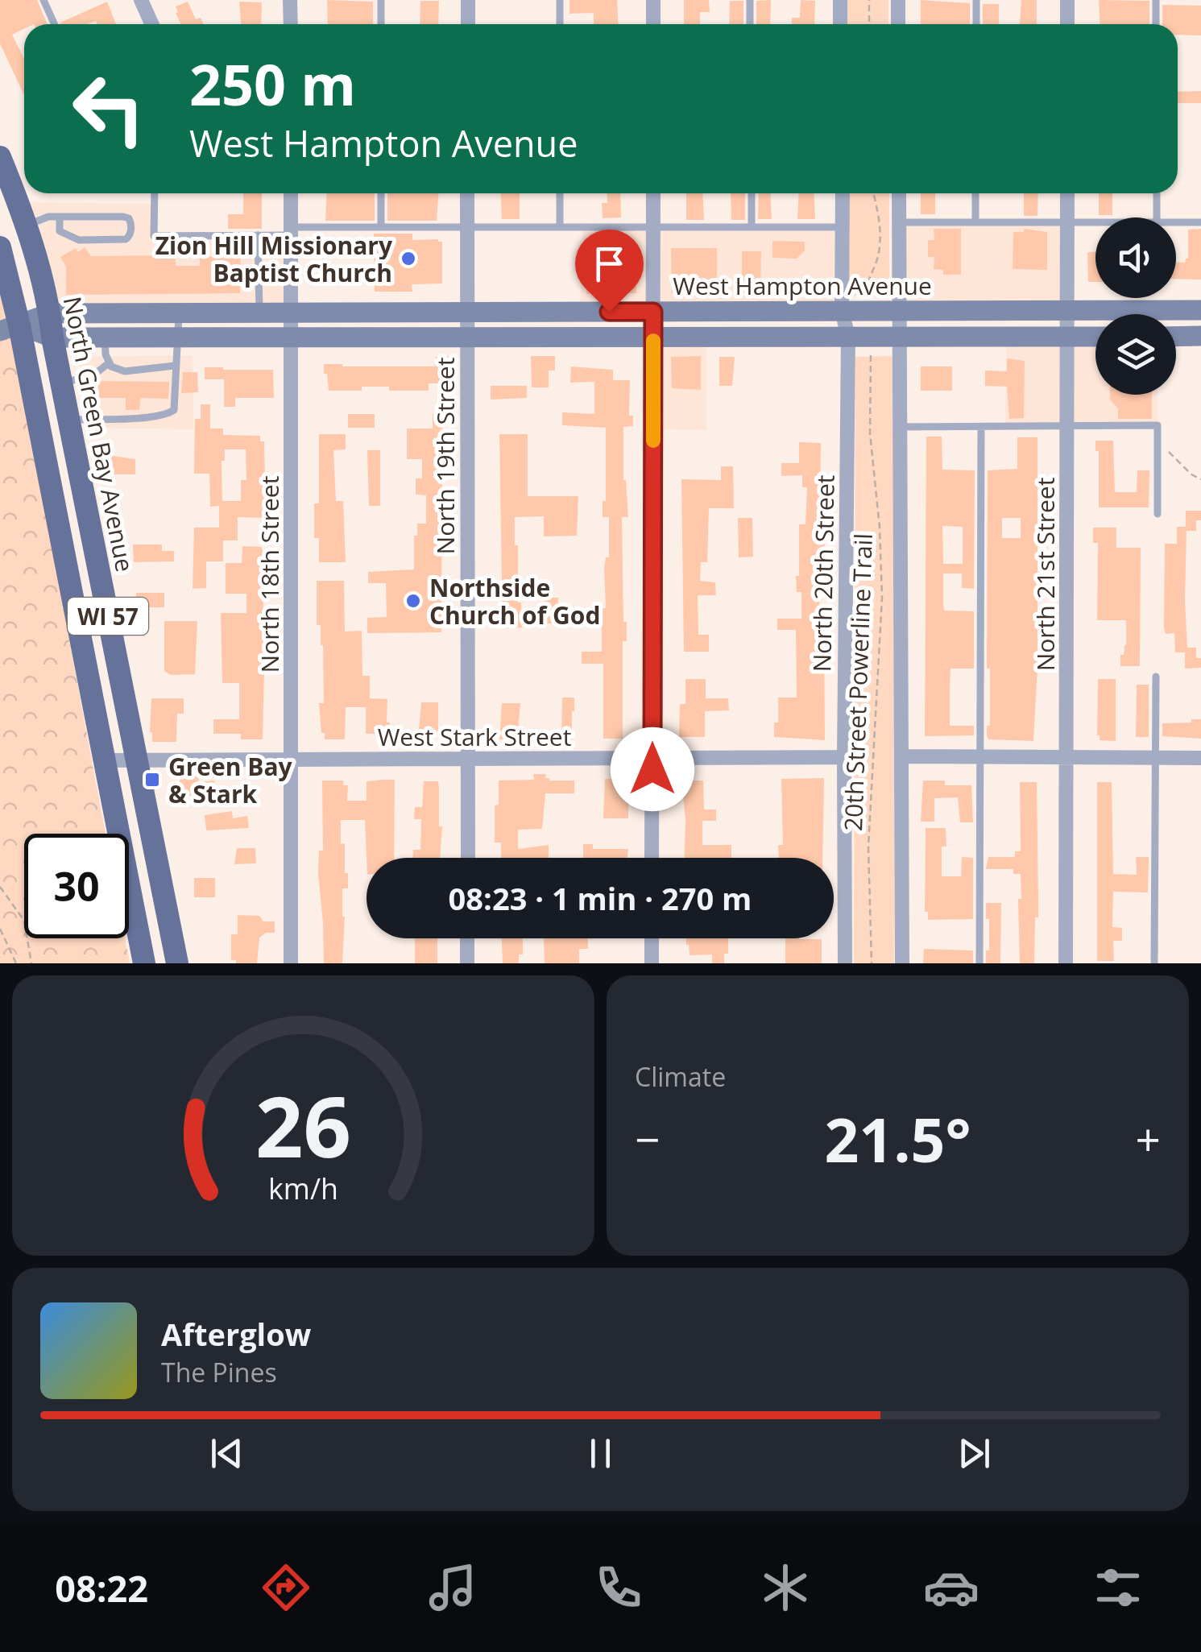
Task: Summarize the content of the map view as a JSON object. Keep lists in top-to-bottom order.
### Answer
{
  "streets": {
    "main road": ["West Hampton Avenue", "North Green Bay Avenue", "WI 57"],
    "street": [
      "North 19th Street",
      "North 20th Street",
      "North 18th Street",
      "North 21st Street",
      "West Stark Street"
    ],
    "path": ["20th Street Powerline Trail"]
  },
  "crossings": [
    ["West Hampton Avenue", "North Green Bay Avenue"],
    ["West Hampton Avenue", "North 19th Street"],
    ["West Hampton Avenue", "North 20th Street"],
    ["West Hampton Avenue", "North 18th Street"],
    ["West Hampton Avenue", "North 21st Street"],
    ["West Hampton Avenue", "WI 57"],
    ["North Green Bay Avenue", "West Stark Street"],
    ["North 19th Street", "West Stark Street"],
    ["North 20th Street", "West Stark Street"],
    ["North 18th Street", "West Stark Street"],
    ["WI 57", "West Stark Street"]
  ],
  "places": {
    "other": ["Zion Hill Missionary Baptist Church", "Northside Church of God"],
    "transit": ["Green Bay & Stark"]
  },
  "page": {
    "turn": ["250 m", "West Hampton Avenue"],
    "limit": "30",
    "trip": "08:23 · 1 min · 270 m",
    "tile": "Climate",
    "heat": ["−", "21.5°", "+"],
    "song": ["Afterglow", "The Pines"],
    "tabs": "08:22",
    "gauge": ["26", "km/h"]
  }
}
